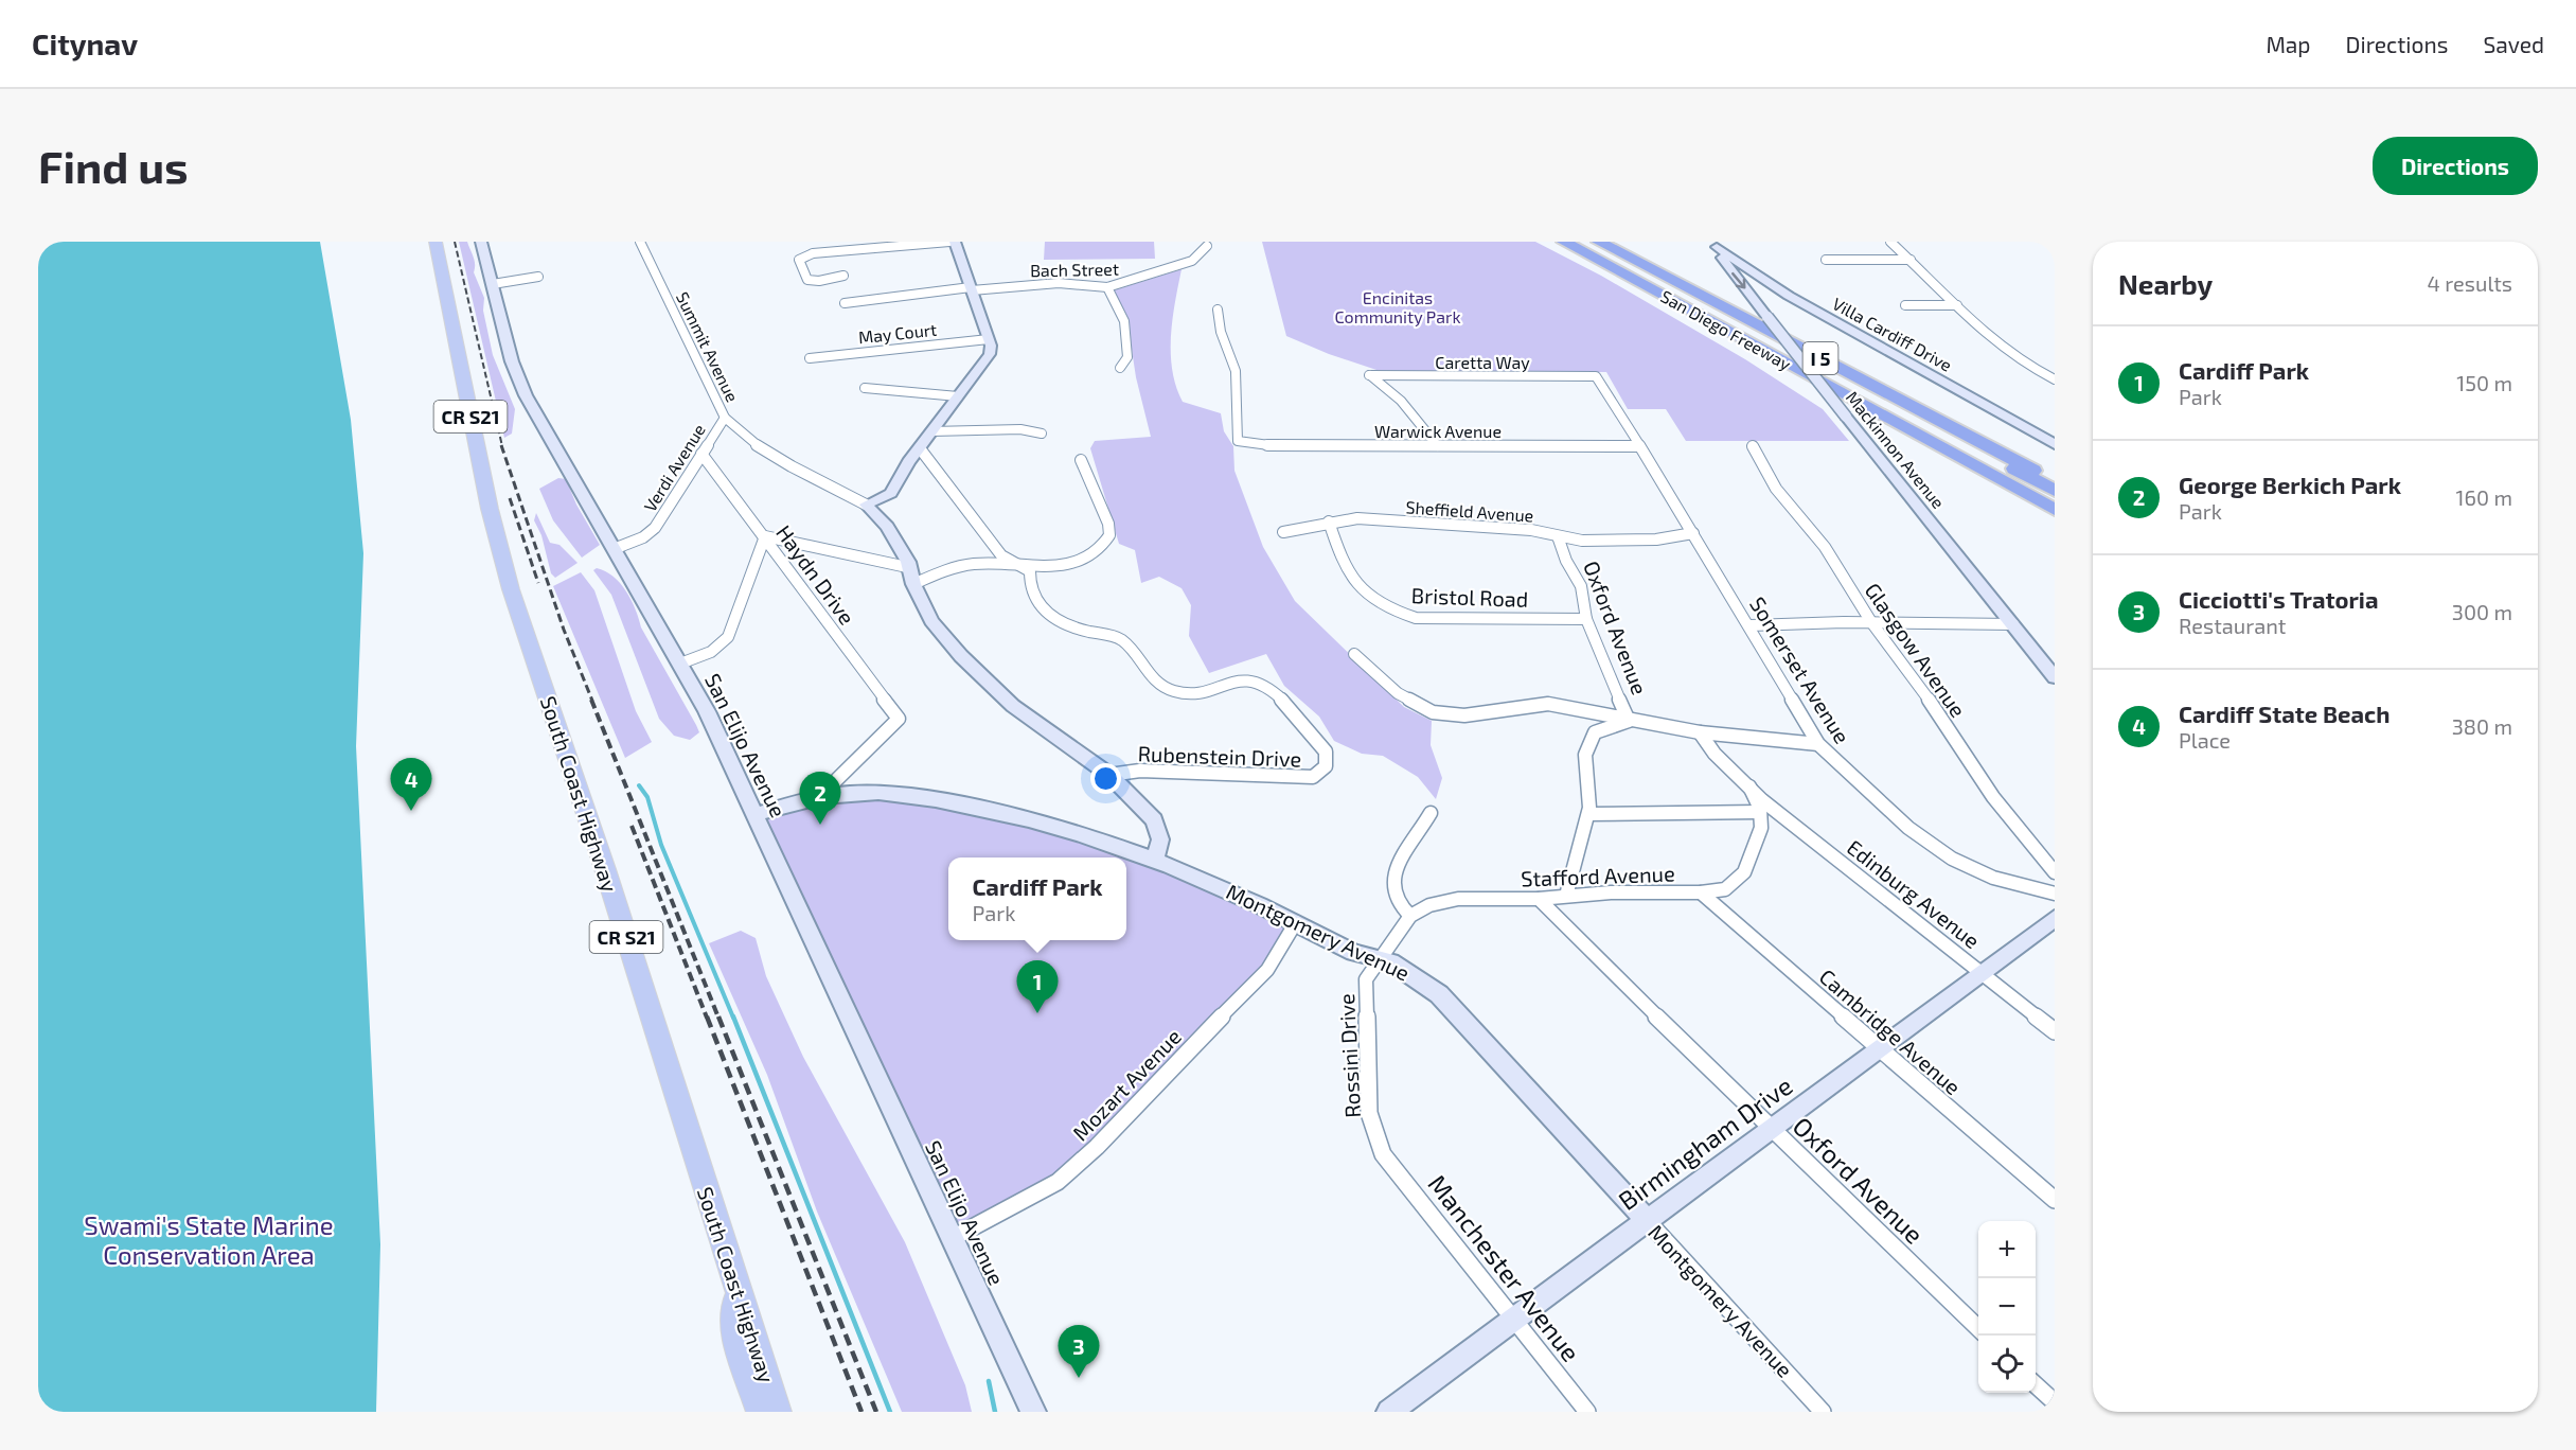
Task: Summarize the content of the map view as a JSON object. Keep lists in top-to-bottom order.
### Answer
{
  "streets": {
    "highway": ["San Diego Freeway", "I 5"],
    "main road": ["CR S21", "South Coast Highway"],
    "street": [
      "Bach Street",
      "May Court",
      "Villa Cardiff Drive",
      "Summit Avenue",
      "Caretta Way",
      "Warwick Avenue",
      "Mackinnon Avenue",
      "Verdi Avenue",
      "Sheffield Avenue",
      "Haydn Drive",
      "Bristol Road",
      "Oxford Avenue",
      "Glasgow Avenue",
      "Somerset Avenue",
      "San Elijo Avenue",
      "Rubenstein Drive",
      "Stafford Avenue",
      "Edinburg Avenue",
      "Montgomery Avenue",
      "Cambridge Avenue",
      "Rossini Drive",
      "Mozart Avenue",
      "Birmingham Drive",
      "Manchester Avenue"
    ]
  },
  "crossings": [
    ["Villa Cardiff Drive", "Mackinnon Avenue"],
    ["Summit Avenue", "Verdi Avenue"],
    ["Caretta Way", "Warwick Avenue"],
    ["Caretta Way", "Somerset Avenue"],
    ["Warwick Avenue", "Somerset Avenue"],
    ["Verdi Avenue", "Haydn Drive"],
    ["Verdi Avenue", "San Elijo Avenue"],
    ["Sheffield Avenue", "Bristol Road"],
    ["Sheffield Avenue", "Oxford Avenue"],
    ["Sheffield Avenue", "Somerset Avenue"],
    ["Haydn Drive", "Montgomery Avenue"],
    ["Bristol Road", "Oxford Avenue"],
    ["Oxford Avenue", "Stafford Avenue"],
    ["Oxford Avenue", "Birmingham Drive"],
    ["San Elijo Avenue", "Montgomery Avenue"],
    ["San Elijo Avenue", "Mozart Avenue"],
    ["Stafford Avenue", "Cambridge Avenue"],
    ["Edinburg Avenue", "Birmingham Drive"],
    ["Montgomery Avenue", "Rossini Drive"],
    ["Montgomery Avenue", "Mozart Avenue"],
    ["Montgomery Avenue", "Birmingham Drive"],
    ["Cambridge Avenue", "Birmingham Drive"],
    ["Rossini Drive", "Manchester Avenue"],
    ["Birmingham Drive", "Manchester Avenue"]
  ],
  "parks": ["Encinitas Community Park", "Swami's State Marine Conservation Area"],
  "page": {
    "header": "Citynav",
    "nav": ["Map", "Directions", "Saved"],
    "buttons": "Directions",
    "title": "Find us",
    "heading": ["Nearby", "4 results"],
    "list": [
      {
        "mark": "1",
        "name": "Cardiff Park",
        "note": "Park",
        "value": "150 m"
      },
      {
        "mark": "2",
        "name": "George Berkich Park",
        "note": "Park",
        "value": "160 m"
      },
      {
        "mark": "3",
        "name": "Cicciotti's Tratoria",
        "note": "Restaurant",
        "value": "300 m"
      },
      {
        "mark": "4",
        "name": "Cardiff State Beach",
        "note": "Place",
        "value": "380 m"
      }
    ],
    "pins": [
      "4",
      "2",
      "1",
      "3"
    ],
    "popup": ["Cardiff Park", "Park"],
    "map_buttons": ["+", "−"]
  }
}
